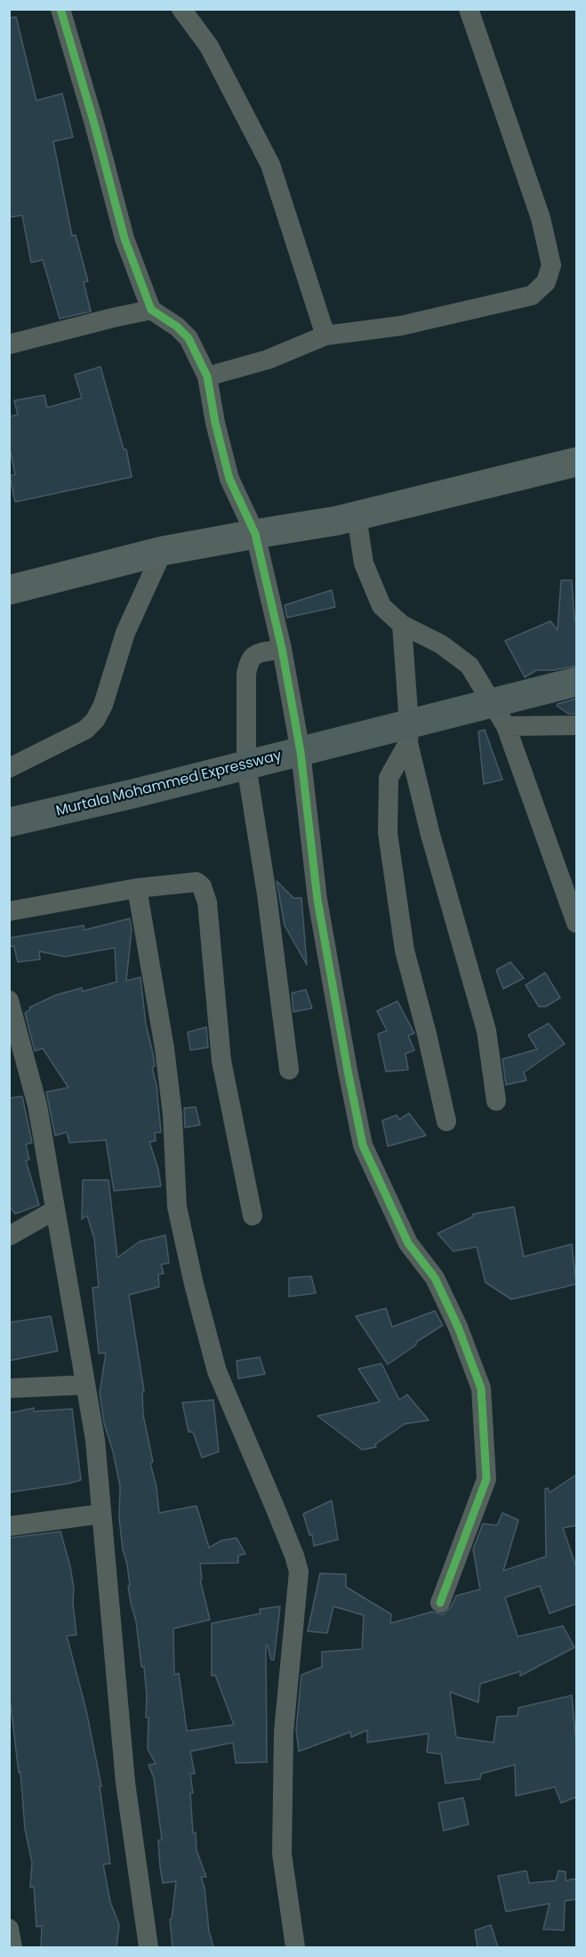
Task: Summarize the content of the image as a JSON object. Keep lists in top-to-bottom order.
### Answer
{
  "streets": {
    "main road": ["Murtala Mohammed Expressway"]
  }
}
